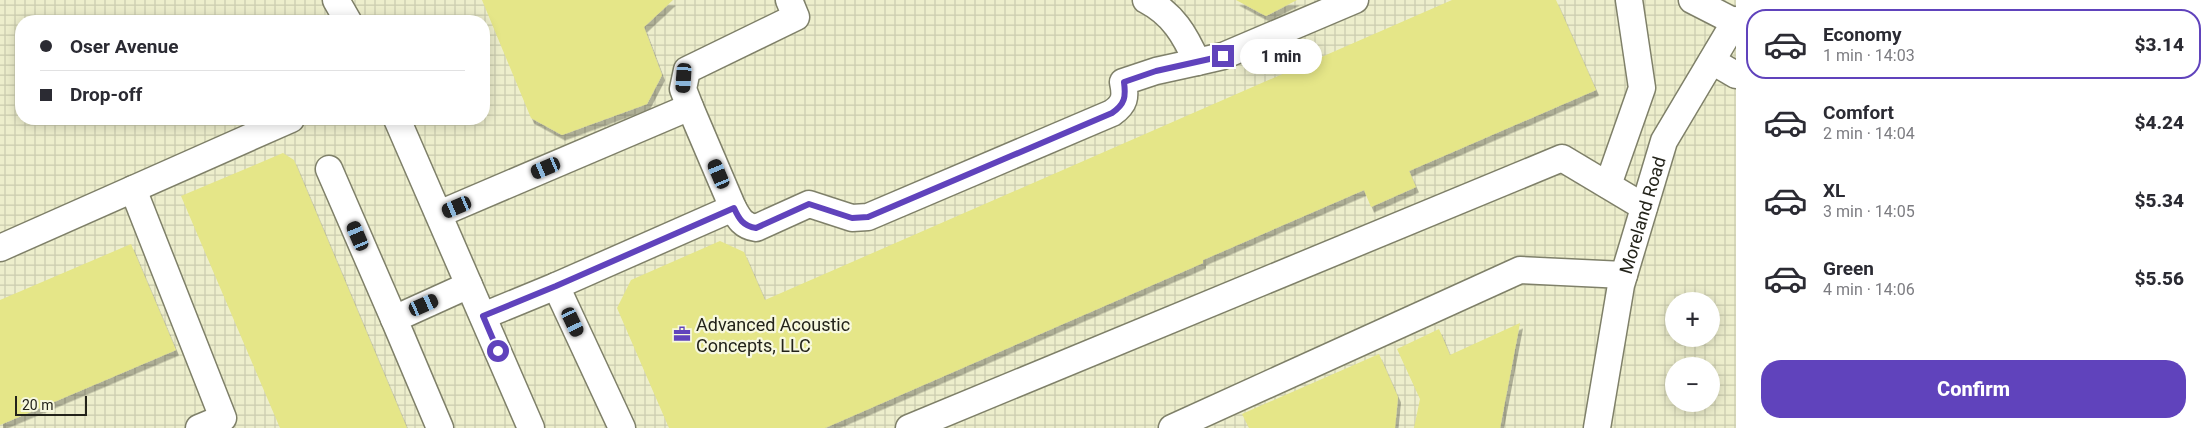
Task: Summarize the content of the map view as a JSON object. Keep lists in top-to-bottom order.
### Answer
{
  "streets": {
    "street": ["Moreland Road"]
  },
  "places": {
    "office": ["Advanced Acoustic Concepts, LLC"]
  },
  "scale_bar": "20 m",
  "page": {
    "list": [
      {
        "name": "Economy",
        "note": "1 min · 14:03",
        "value": "$3.14"
      },
      {
        "name": "Comfort",
        "note": "2 min · 14:04",
        "value": "$4.24"
      },
      {
        "name": "XL",
        "note": "3 min · 14:05",
        "value": "$5.34"
      },
      {
        "name": "Green",
        "note": "4 min · 14:06",
        "value": "$5.56"
      }
    ],
    "banner": ["Oser Avenue", "Drop-off"],
    "bubble": "1 min",
    "map_buttons": ["+", "−"],
    "buttons": "Confirm",
    "scale": "20 m"
  }
}
